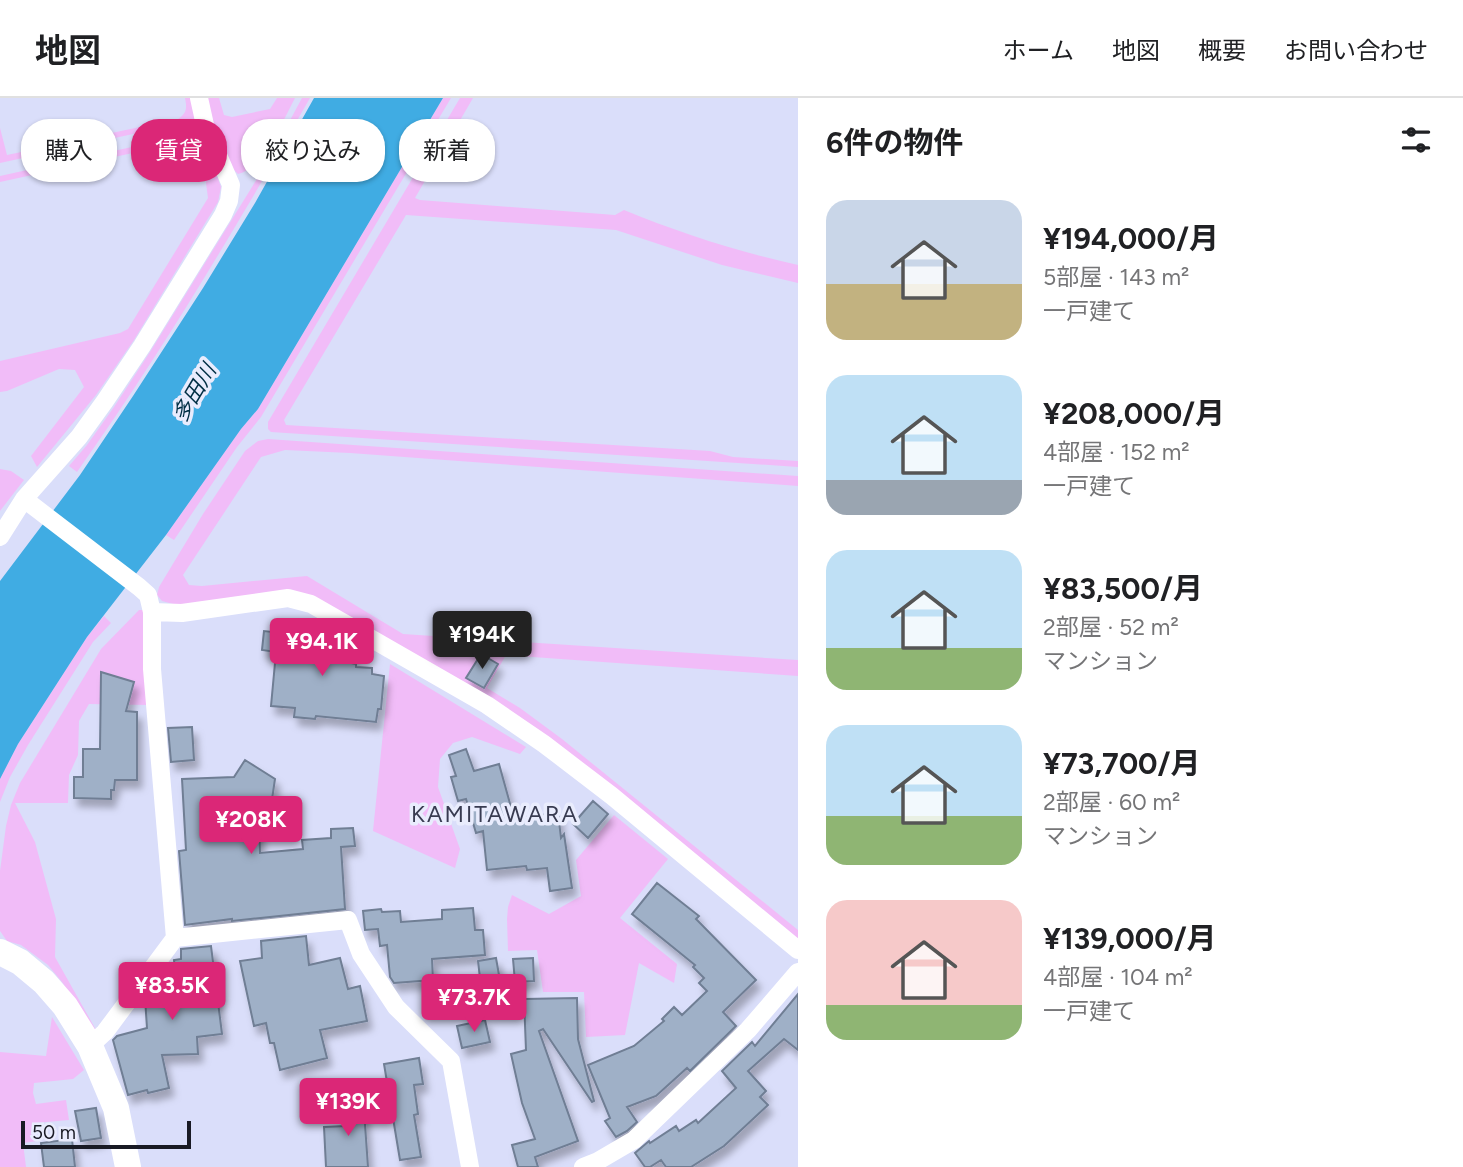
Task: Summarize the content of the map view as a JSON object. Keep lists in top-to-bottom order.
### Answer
{
  "districts": ["KAMITAWARA"],
  "water": ["多田川"],
  "scale_bar": "50 m",
  "page": {
    "header": "地図",
    "nav": [
      "ホーム",
      "地図",
      "概要",
      "お問い合わせ"
    ],
    "heading": "6件の物件",
    "chip": [
      "購入",
      "賃貸",
      "絞り込み",
      "新着"
    ],
    "list": [
      {
        "name": "¥194,000/月",
        "note": "5部屋 · 143 m² · 一戸建て"
      },
      {
        "name": "¥208,000/月",
        "note": "4部屋 · 152 m² · 一戸建て"
      },
      {
        "name": "¥83,500/月",
        "note": "2部屋 · 52 m² · マンション"
      },
      {
        "name": "¥73,700/月",
        "note": "2部屋 · 60 m² · マンション"
      },
      {
        "name": "¥139,000/月",
        "note": "4部屋 · 104 m² · 一戸建て"
      }
    ],
    "price": [
      "¥194K",
      "¥94.1K",
      "¥208K",
      "¥83.5K",
      "¥73.7K",
      "¥139K"
    ],
    "scale": "50 m"
  }
}
